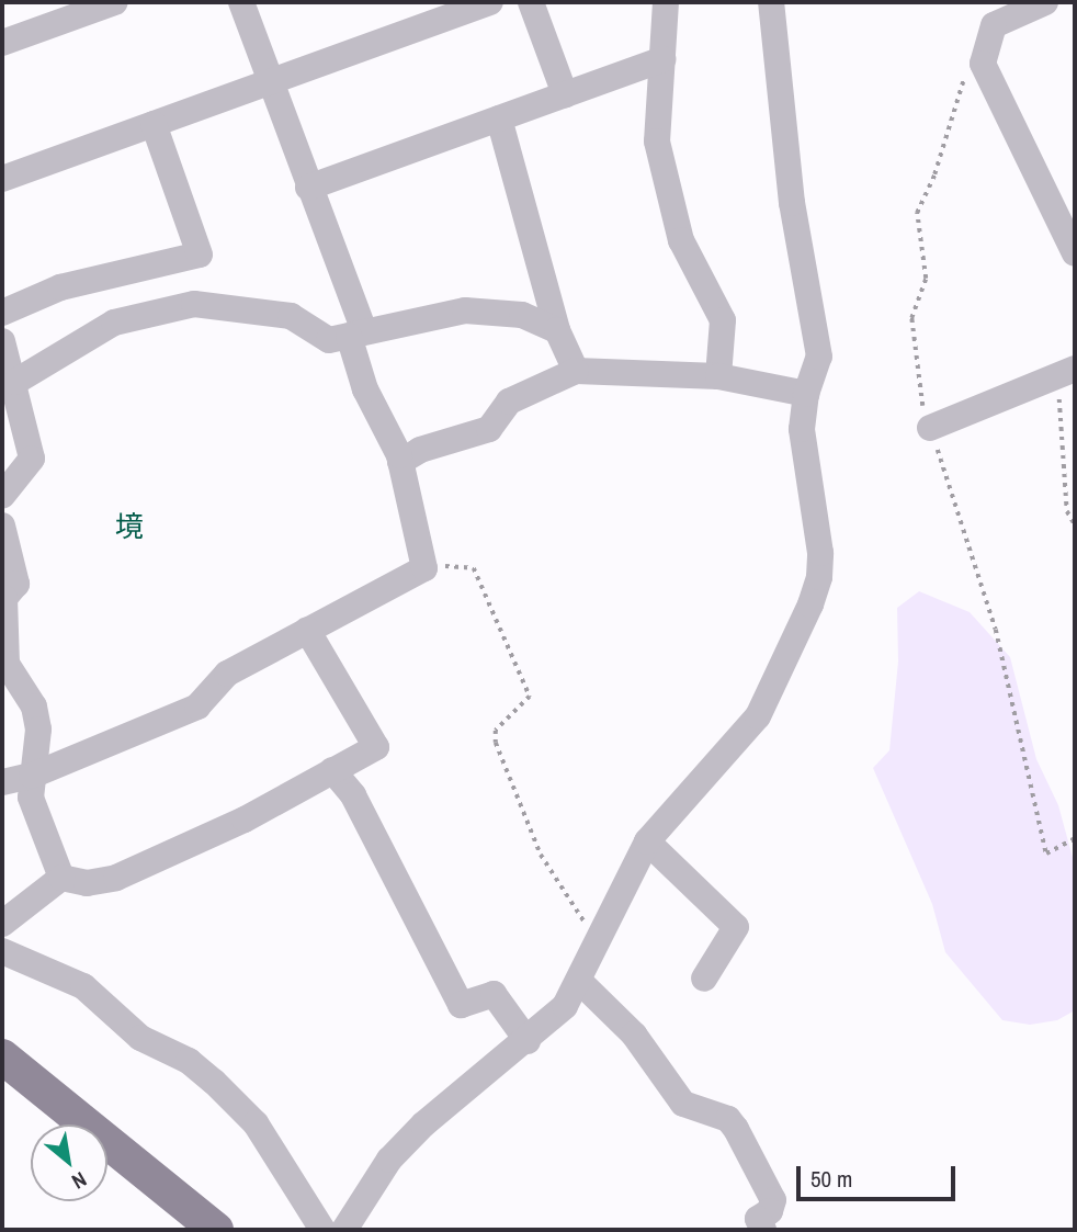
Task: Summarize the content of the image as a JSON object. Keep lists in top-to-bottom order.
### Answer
{
  "districts": ["境"],
  "scale_bar": "50 m",
  "north": "bottom right"
}
